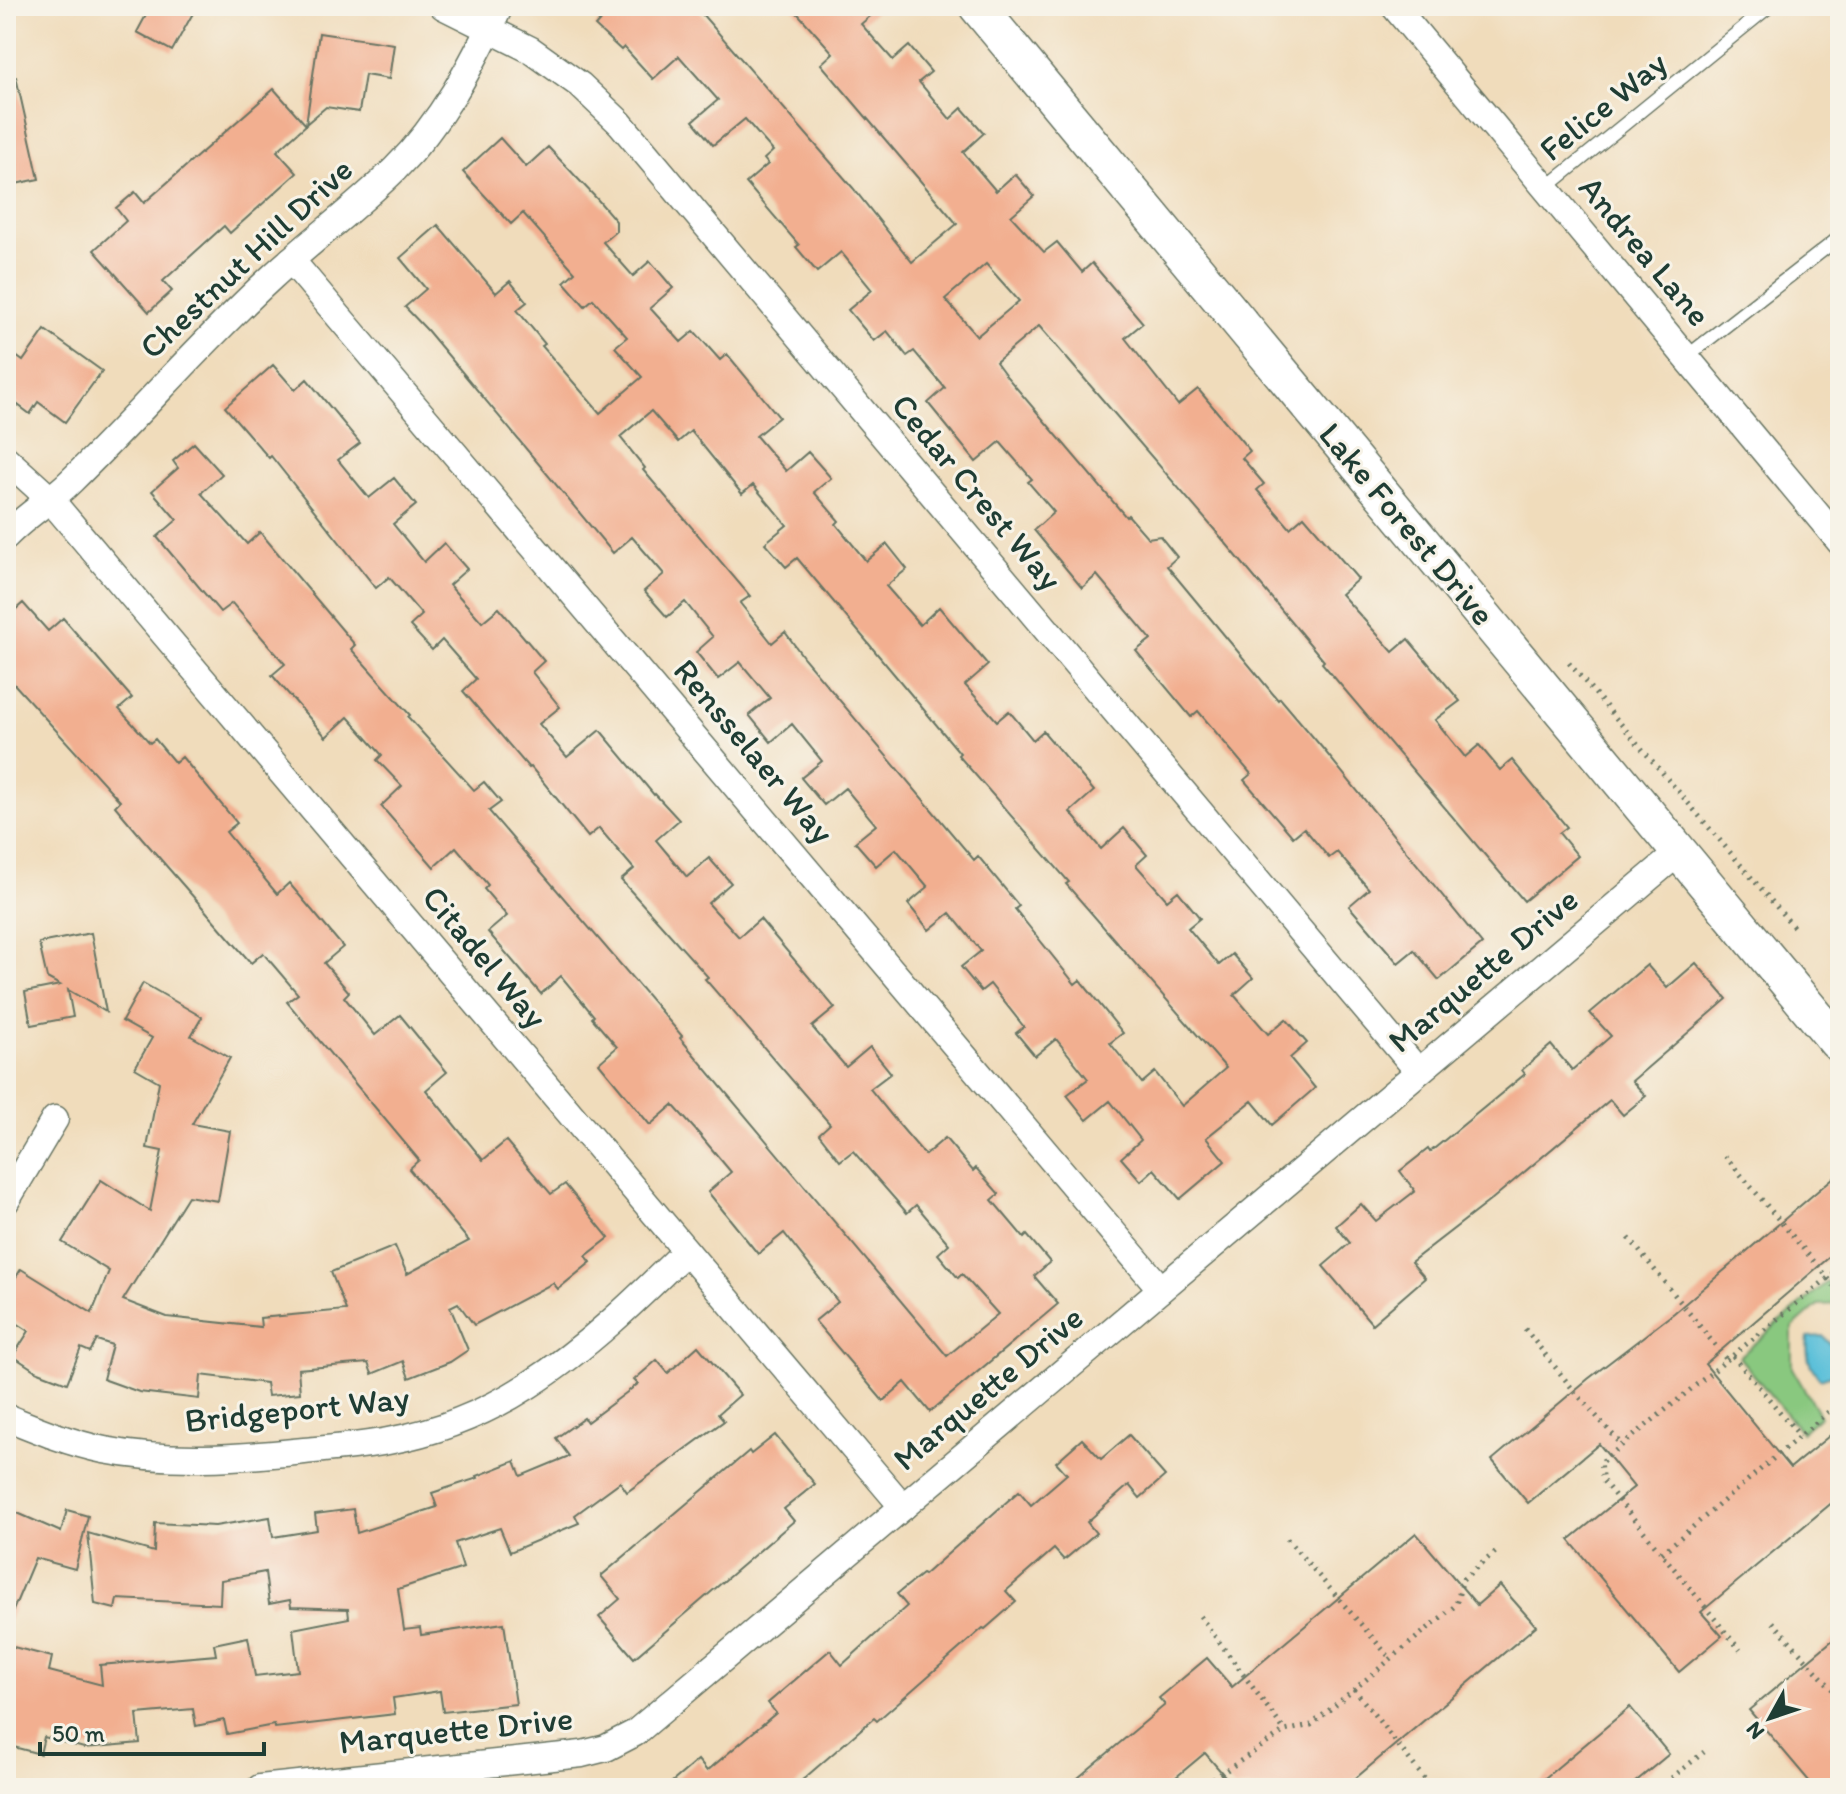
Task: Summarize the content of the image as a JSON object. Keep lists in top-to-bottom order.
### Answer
{
  "streets": {
    "street": [
      "Andrea Lane",
      "Chestnut Hill Drive",
      "Cedar Crest Way",
      "Lake Forest Drive",
      "Rensselaer Way",
      "Citadel Way",
      "Marquette Drive",
      "Bridgeport Way"
    ],
    "lane": ["Felice Way"]
  },
  "crossings": [
    ["Felice Way", "Andrea Lane"],
    ["Chestnut Hill Drive", "Cedar Crest Way"],
    ["Chestnut Hill Drive", "Rensselaer Way"],
    ["Chestnut Hill Drive", "Citadel Way"],
    ["Cedar Crest Way", "Marquette Drive"],
    ["Lake Forest Drive", "Marquette Drive"],
    ["Rensselaer Way", "Marquette Drive"],
    ["Citadel Way", "Marquette Drive"],
    ["Citadel Way", "Bridgeport Way"]
  ],
  "scale_bar": "50 m",
  "north": "bottom left"
}
